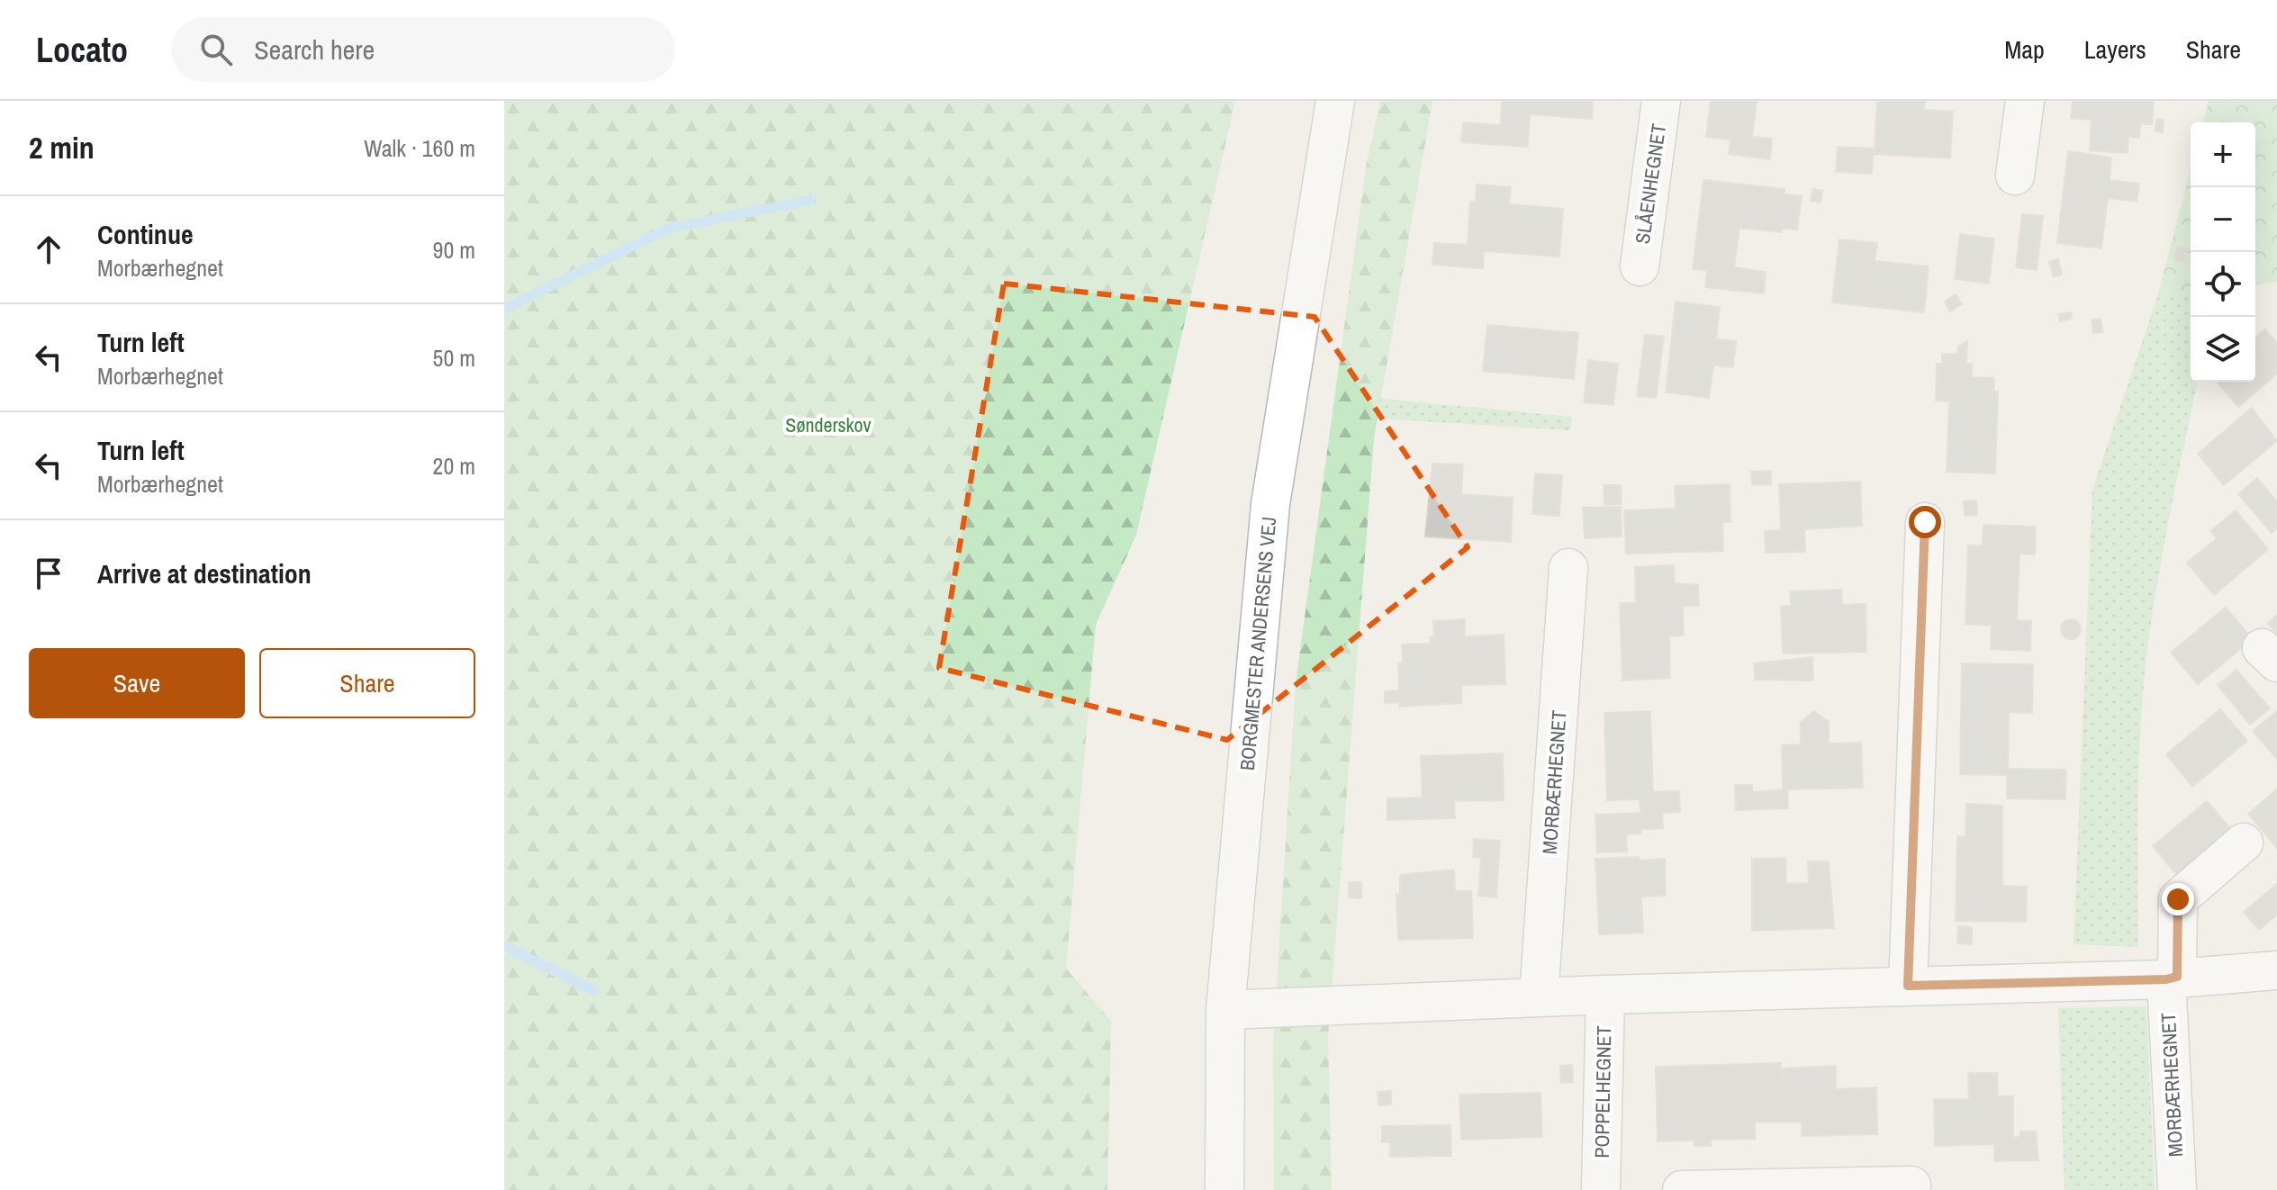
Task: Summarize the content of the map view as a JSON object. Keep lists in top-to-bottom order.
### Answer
{
  "streets": {
    "street": [
      "SLÅENHEGNET",
      "BORGMESTER ANDERSENS VEJ",
      "MORBÆRHEGNET",
      "POPPELHEGNET"
    ]
  },
  "parks": ["Sønderskov"],
  "page": {
    "header": "Locato",
    "search": "Search here",
    "nav": ["Map", "Layers", "Share"],
    "heading": ["2 min", "Walk · 160 m"],
    "map_buttons": ["+", "−"],
    "list": [
      ["Continue", "Morbærhegnet", "90 m"],
      ["Turn left", "Morbærhegnet", "50 m"],
      ["Turn left", "Morbærhegnet", "20 m"],
      "Arrive at destination"
    ],
    "buttons": ["Save", "Share"]
  }
}
